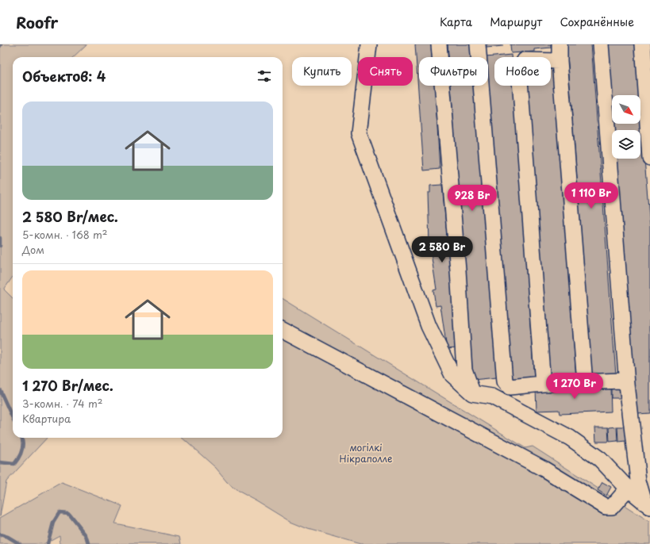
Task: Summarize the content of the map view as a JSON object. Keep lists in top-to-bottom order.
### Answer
{
  "parks": ["могілкі Нікраполле"],
  "north": "bottom right",
  "page": {
    "header": "Roofr",
    "nav": ["Карта", "Маршрут", "Сохранённые"],
    "chip": [
      "Купить",
      "Снять",
      "Фильтры",
      "Новое"
    ],
    "heading": "Объектов: 4",
    "list": [
      {
        "name": "2 580 Br/мес.",
        "note": "5-комн. · 168 m² · Дом"
      },
      {
        "name": "1 270 Br/мес.",
        "note": "3-комн. · 74 m² · Квартира"
      }
    ],
    "price": [
      "1 110 Br",
      "928 Br",
      "2 580 Br",
      "1 270 Br"
    ]
  }
}
